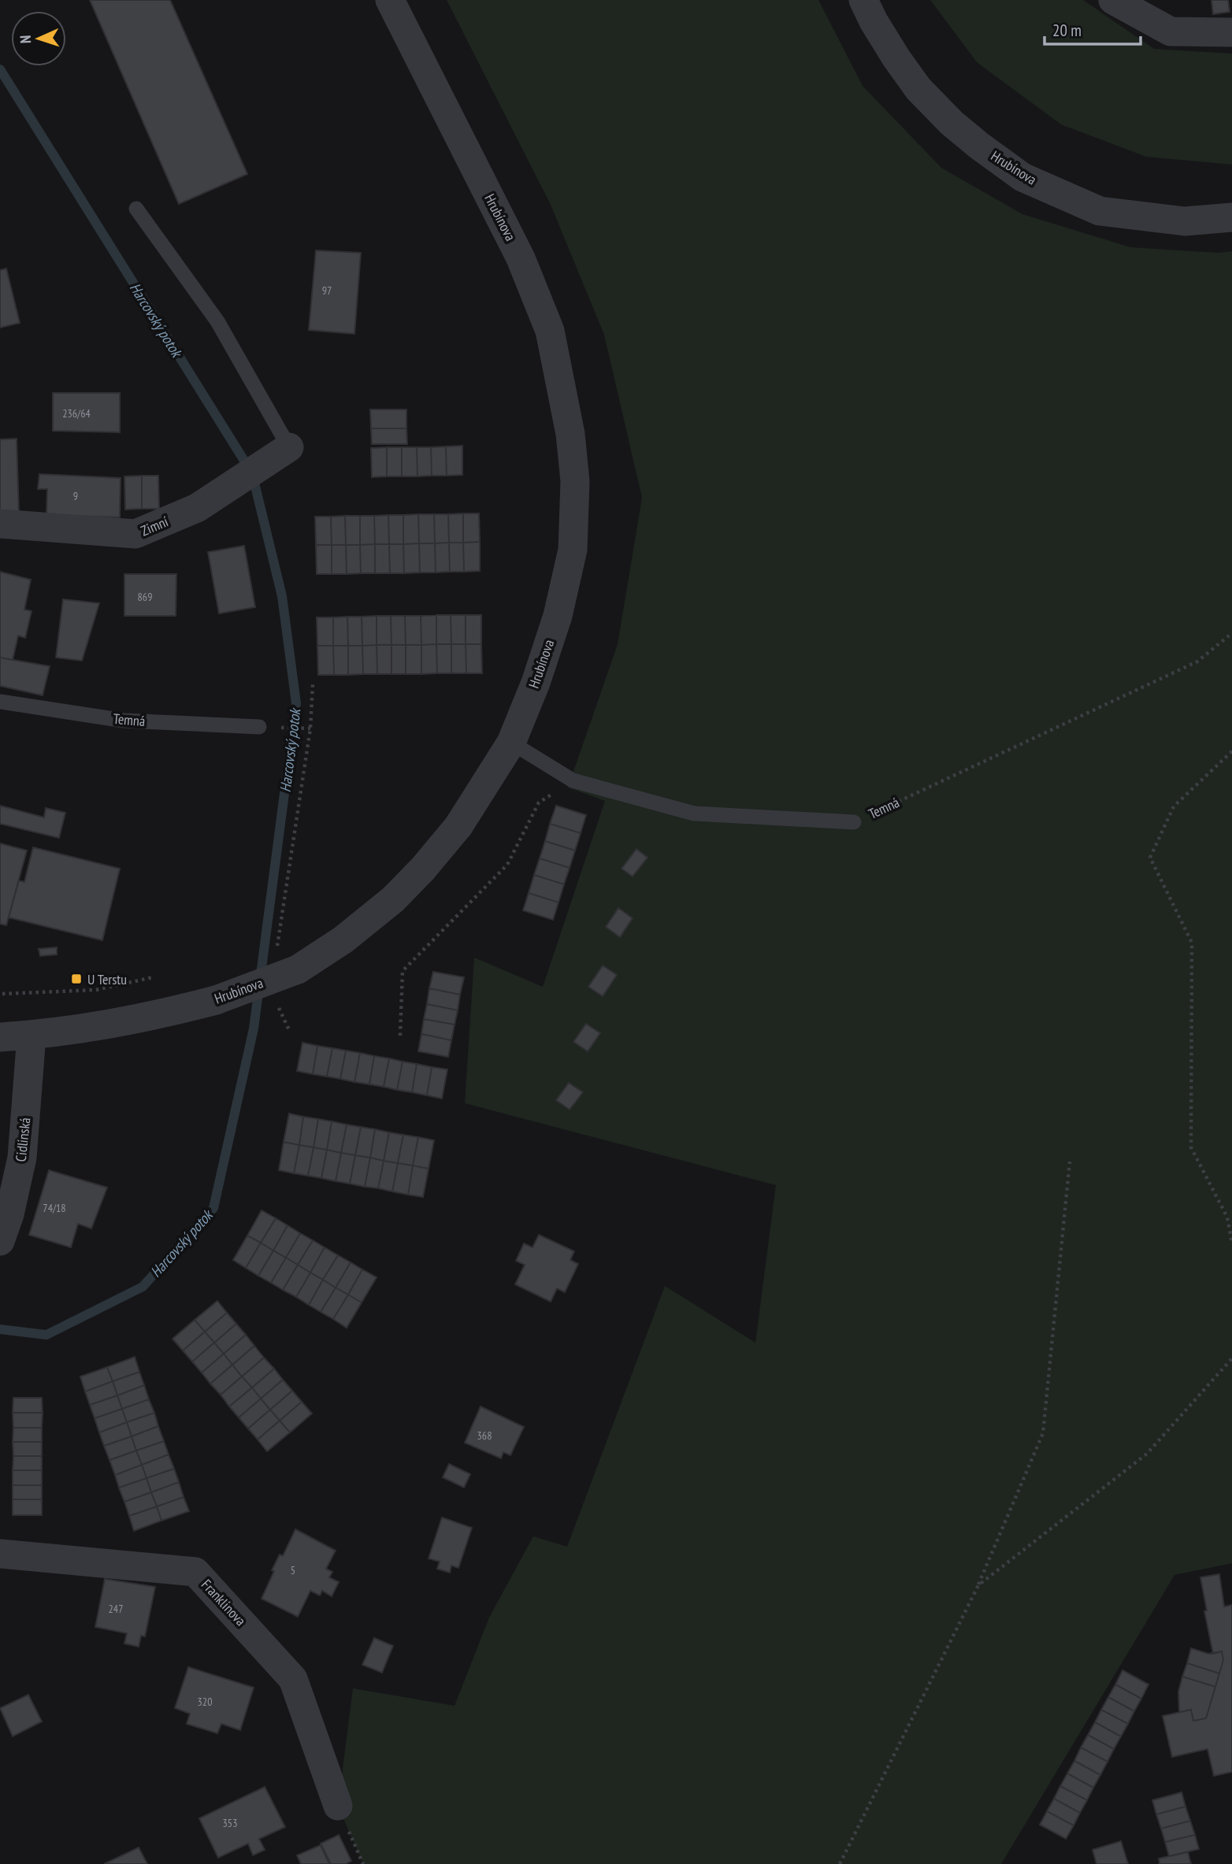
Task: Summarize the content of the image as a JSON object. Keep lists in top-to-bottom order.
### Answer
{
  "streets": {
    "street": [
      "Hrubínova",
      "Zimní",
      "Cidlinská",
      "Franklinova"
    ],
    "lane": ["Temná"]
  },
  "crossings": [
    ["Hrubínova", "Temná"],
    ["Hrubínova", "Cidlinská"]
  ],
  "water": ["Harcovský potok"],
  "places": {
    "transit": ["U Terstu"]
  },
  "house_numbers": [
    "97",
    "236/64",
    "9",
    "869",
    "74/18",
    "368",
    "5",
    "247",
    "320",
    "353"
  ],
  "scale_bar": "20 m",
  "north": "left"
}
